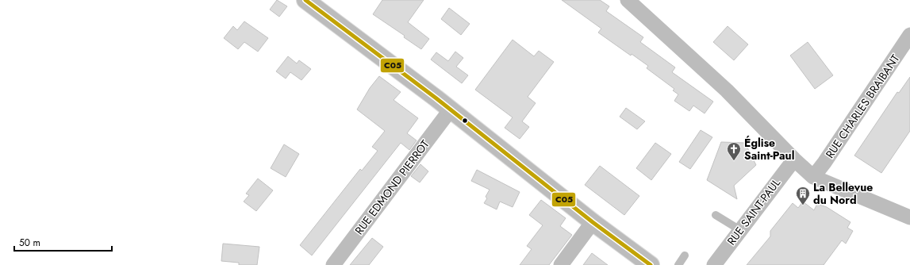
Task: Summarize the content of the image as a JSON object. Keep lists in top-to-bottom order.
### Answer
{
  "streets": {
    "street": ["RUE CHARLES BRAIBANT", "RUE EDMOND PIERROT", "RUE SAINT-PAUL"]
  },
  "places": {
    "church": ["Église Saint-Paul"],
    "building": ["La Bellevue du Nord"]
  },
  "lines": ["transit line C05"],
  "scale_bar": "50 m"
}
